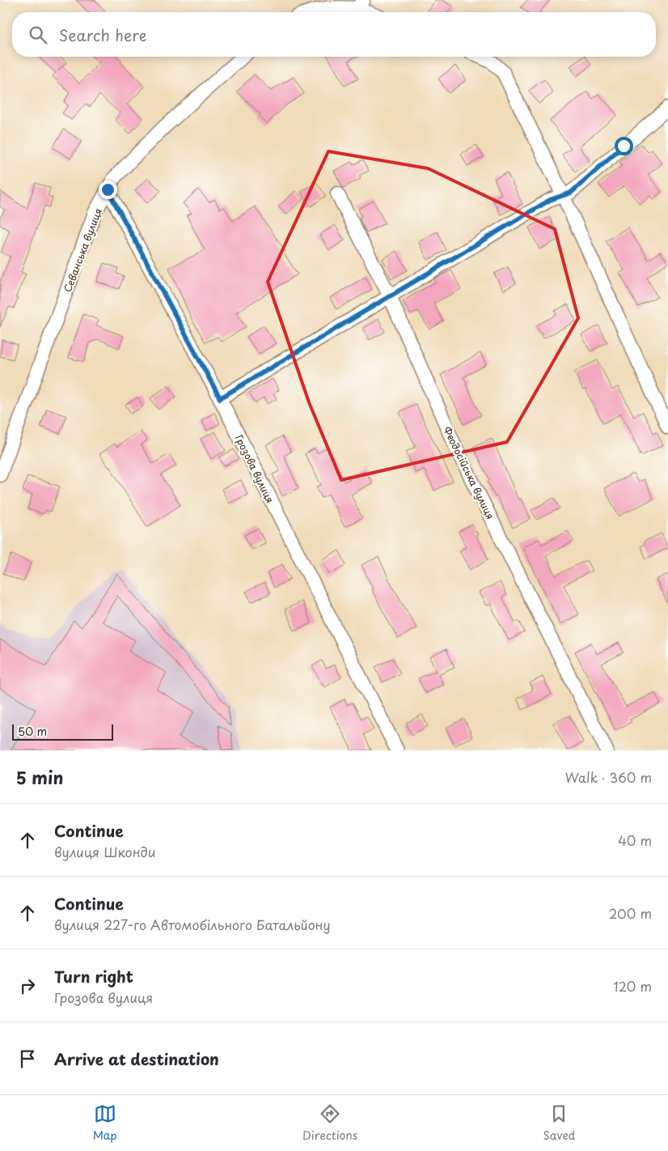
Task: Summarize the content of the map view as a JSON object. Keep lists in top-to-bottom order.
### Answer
{
  "streets": {
    "street": ["Севанська вулиця", "Грозова вулиця", "Феодосійська вулиця"]
  },
  "crossings": [
    ["Севанська вулиця", "Грозова вулиця"]
  ],
  "scale_bar": "50 m",
  "page": {
    "search": "Search here",
    "scale": "50 m",
    "heading": ["5 min", "Walk · 360 m"],
    "list": [
      ["Continue", "вулиця Шконди", "40 m"],
      ["Continue", "вулиця 227-го Автомобільного Батальйону", "200 m"],
      ["Turn right", "Грозова вулиця", "120 m"],
      "Arrive at destination"
    ],
    "nav": ["Map", "Directions", "Saved"]
  }
}
